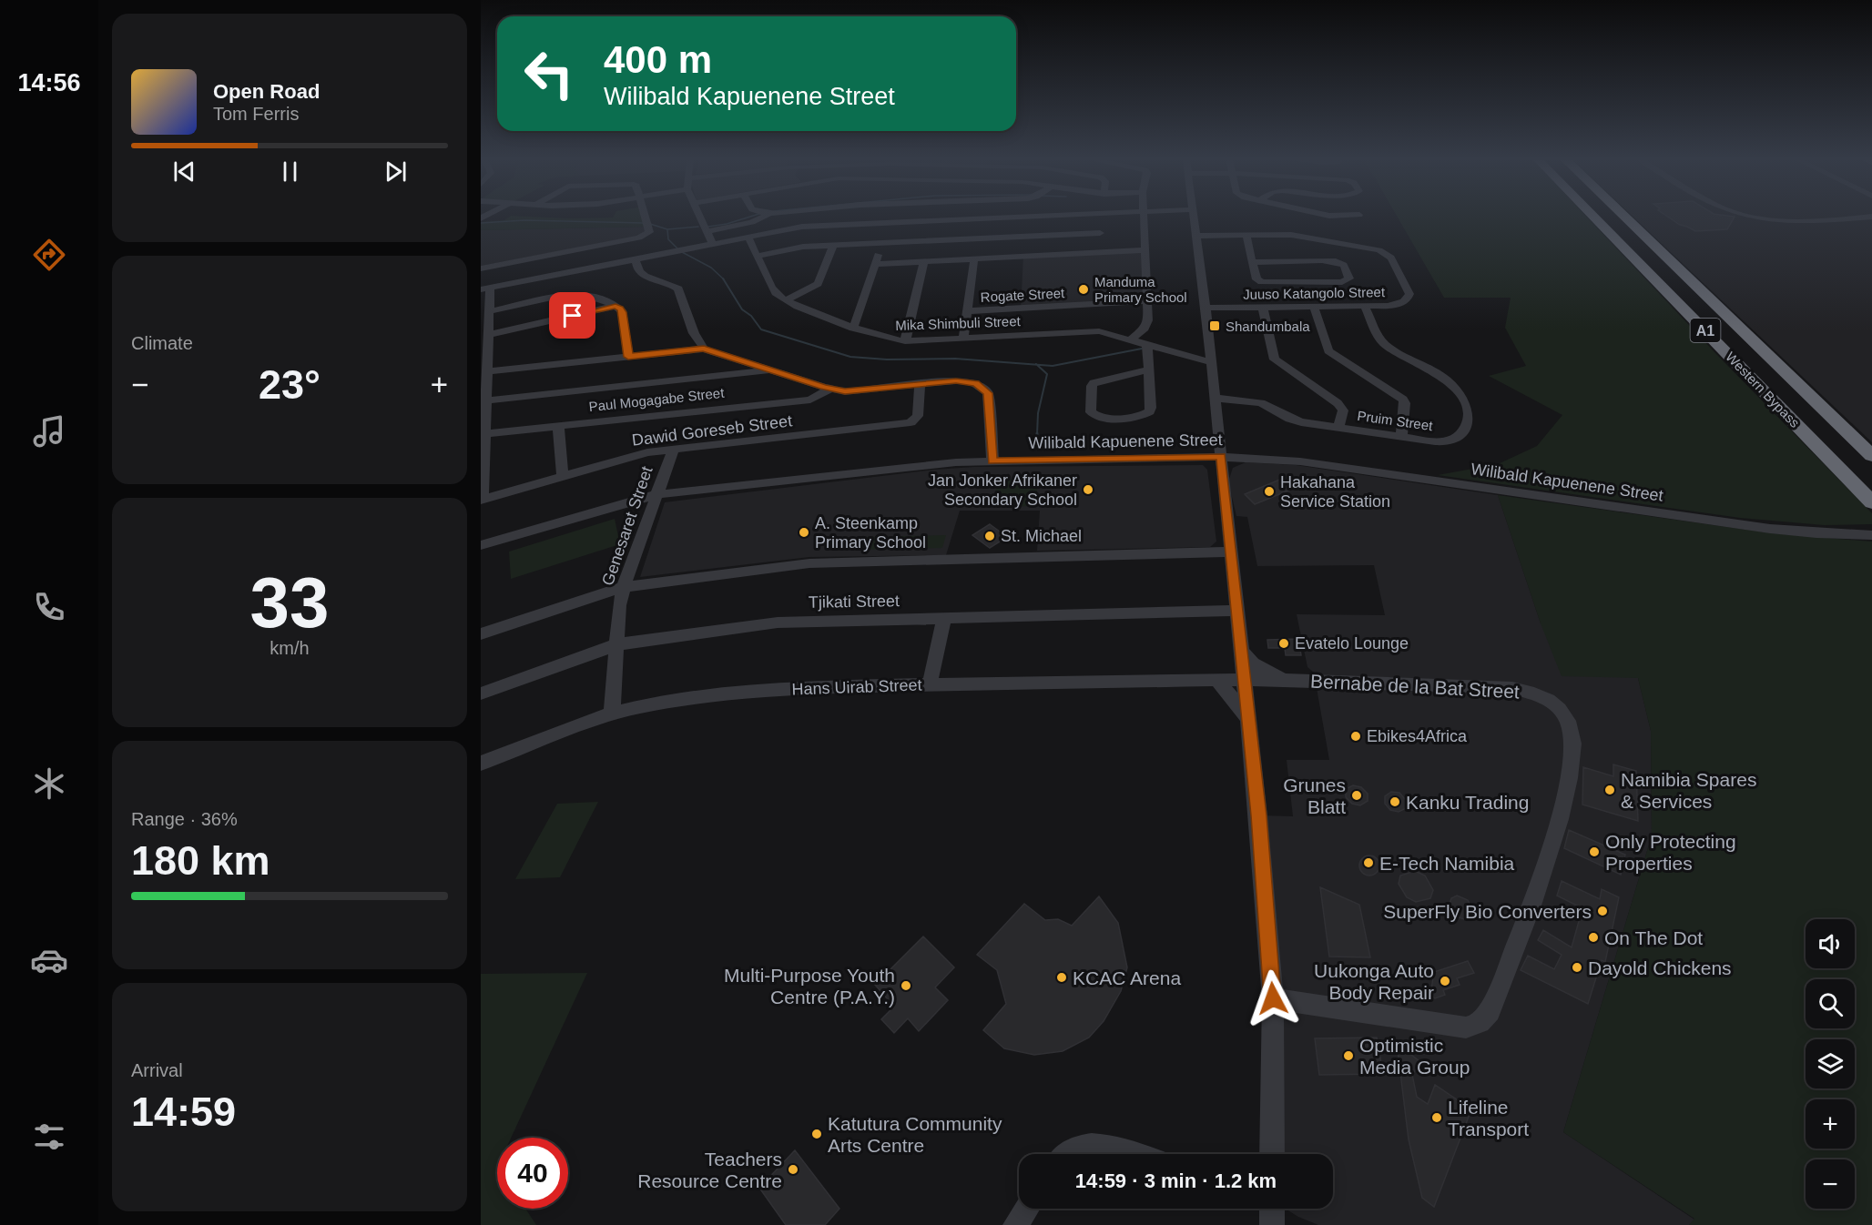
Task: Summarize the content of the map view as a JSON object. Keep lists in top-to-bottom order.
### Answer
{
  "streets": {
    "highway": ["A1", "Western Bypass"],
    "street": [
      "Juuso Katangolo Street",
      "Rogate Street",
      "Mika Shimbuli Street",
      "Paul Mogagabe Street",
      "Pruim Street",
      "Dawid Goreseb Street",
      "Wilibald Kapuenene Street",
      "Genesaret Street",
      "Tjikati Street",
      "Bernabe de la Bat Street",
      "Hans Uirab Street"
    ]
  },
  "crossings": [
    ["Juuso Katangolo Street", "Pruim Street"],
    ["Dawid Goreseb Street", "Genesaret Street"],
    ["Wilibald Kapuenene Street", "Genesaret Street"],
    ["Genesaret Street", "Tjikati Street"],
    ["Genesaret Street", "Hans Uirab Street"],
    ["Bernabe de la Bat Street", "Hans Uirab Street"]
  ],
  "places": {
    "other": [
      "Manduma Primary School",
      "Jan Jonker Afrikaner Secondary School",
      "Hakahana Service Station",
      "A. Steenkamp Primary School",
      "St. Michael",
      "Evatelo Lounge",
      "Ebikes4Africa",
      "Namibia Spares & Services",
      "Grunes Blatt",
      "Kanku Trading",
      "Only Protecting Properties",
      "E-Tech Namibia",
      "SuperFly Bio Converters",
      "On The Dot",
      "Dayold Chickens",
      "KCAC Arena",
      "Uukonga Auto Body Repair",
      "Multi-Purpose Youth Centre (P.A.Y.)",
      "Optimistic Media Group",
      "Lifeline Transport",
      "Katutura Community Arts Centre",
      "Teachers Resource Centre"
    ],
    "transit": ["Shandumbala"]
  },
  "page": {
    "tabs": "14:56",
    "turn": ["400 m", "Wilibald Kapuenene Street"],
    "song": ["Open Road", "Tom Ferris"],
    "tile": [
      "Climate",
      ["33", "km/h"],
      ["Range · 36%", "180 km"],
      ["Arrival", "14:59"]
    ],
    "heat": ["−", "23°", "+"],
    "map_buttons": ["+", "−"],
    "limit": "40",
    "trip": "14:59 · 3 min · 1.2 km"
  }
}
